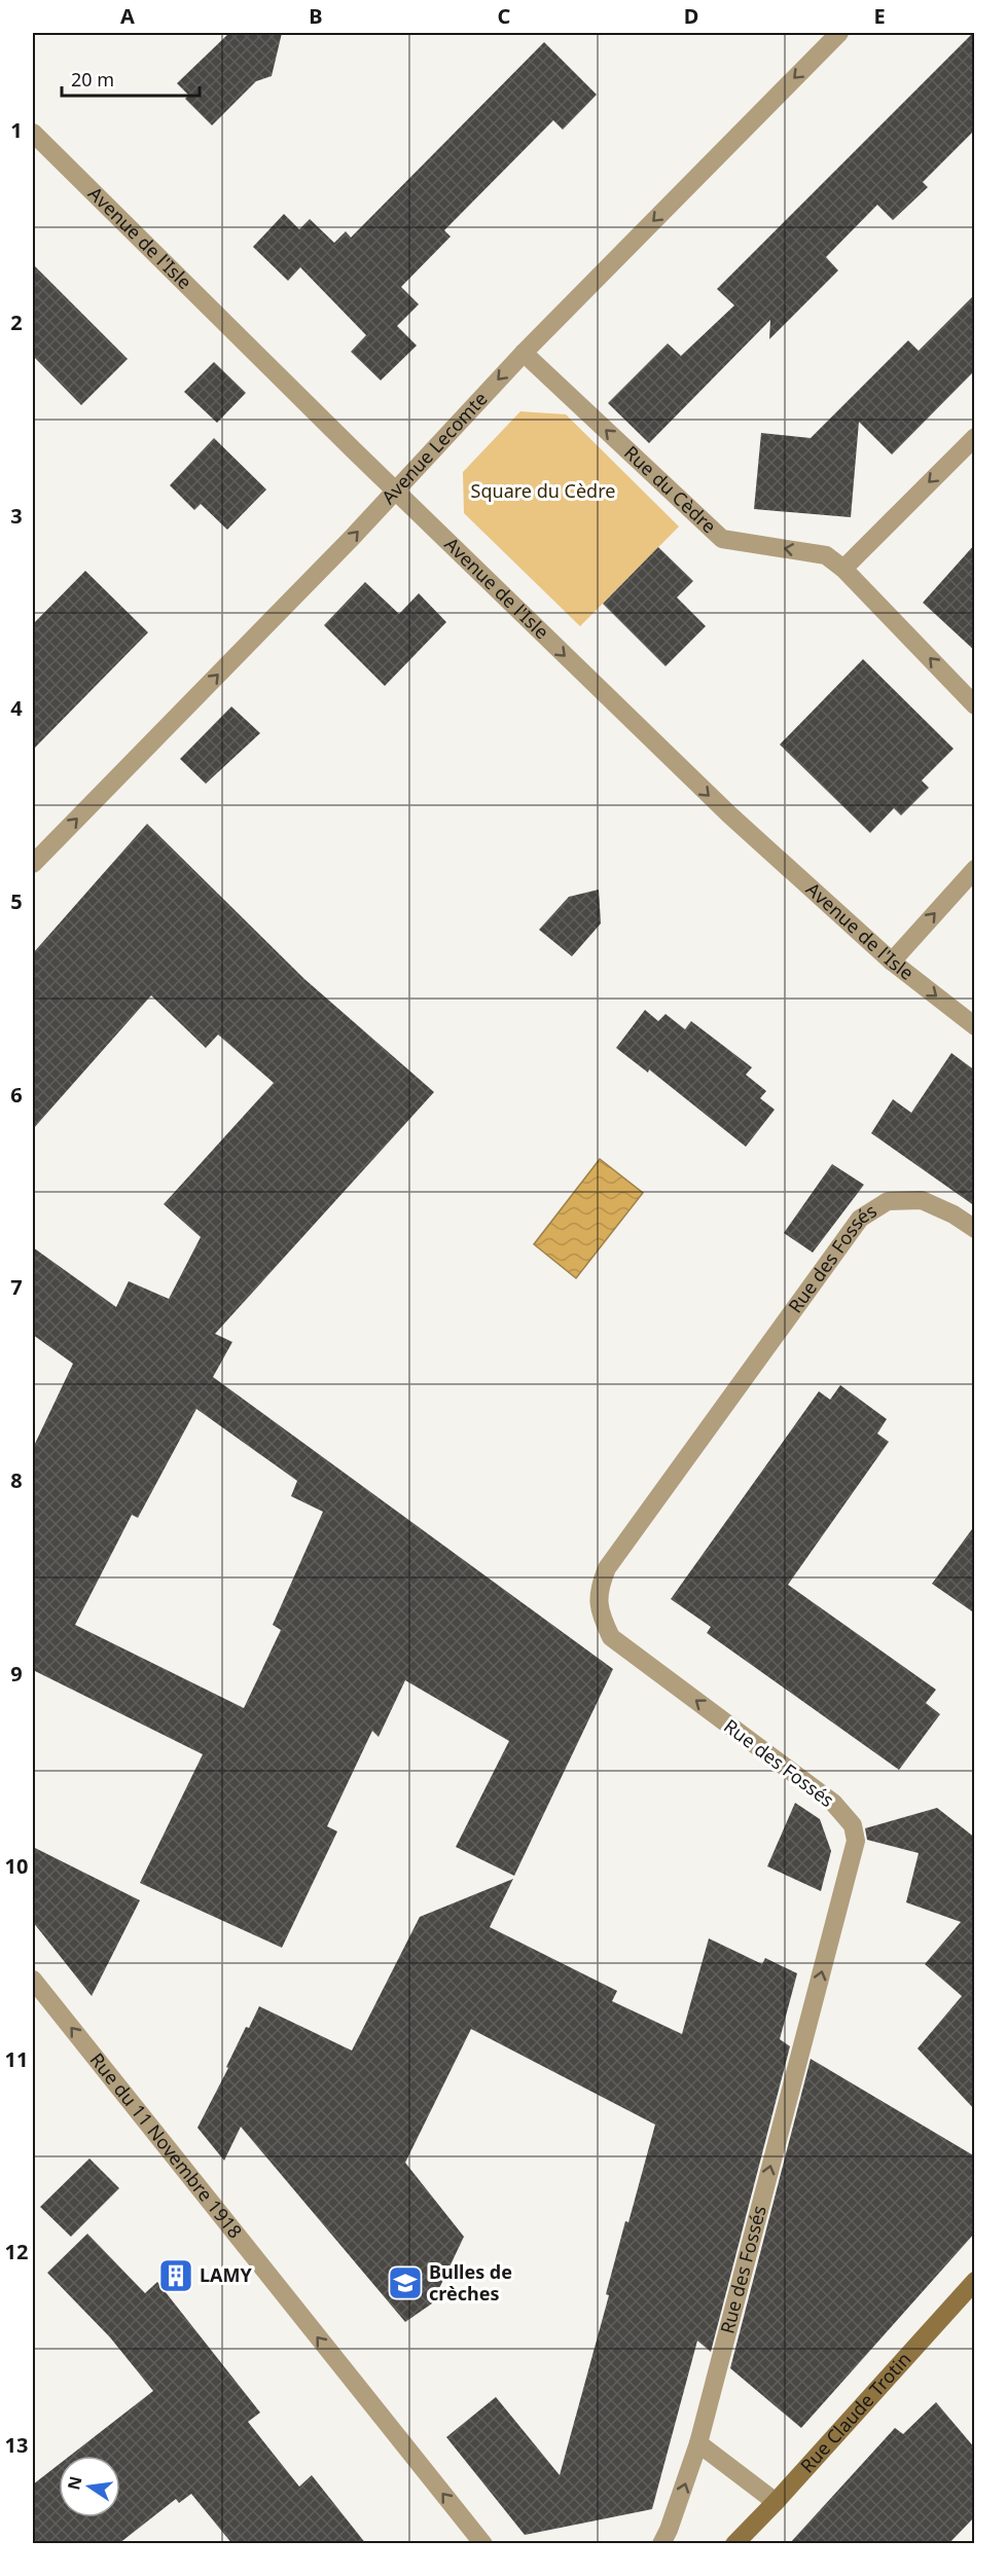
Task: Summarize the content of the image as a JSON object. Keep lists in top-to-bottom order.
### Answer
{
  "streets": {
    "main road": ["Rue Claude Trotin"],
    "street": [
      "Avenue de l'Isle",
      "Avenue Lecomte",
      "Rue du Cèdre",
      "Rue des Fossés",
      "Rue du 11 Novembre 1918"
    ]
  },
  "crossings": [
    ["Avenue de l'Isle", "Avenue Lecomte"],
    ["Avenue Lecomte", "Rue du Cèdre"]
  ],
  "one_way": [
    "Avenue de l'Isle",
    "Rue du Cèdre",
    "Rue des Fossés",
    "Rue du 11 Novembre 1918"
  ],
  "parks": ["Square du Cèdre"],
  "places": {
    "building": ["LAMY"],
    "school or university": ["Bulles de crèches"]
  },
  "scale_bar": "20 m",
  "north": "left",
  "grid": {
    "columns": [
      "A",
      "B",
      "C",
      "D",
      "E"
    ],
    "rows": [
      "1",
      "2",
      "3",
      "4",
      "5",
      "6",
      "7",
      "8",
      "9",
      "10",
      "11",
      "12",
      "13"
    ]
  }
}
